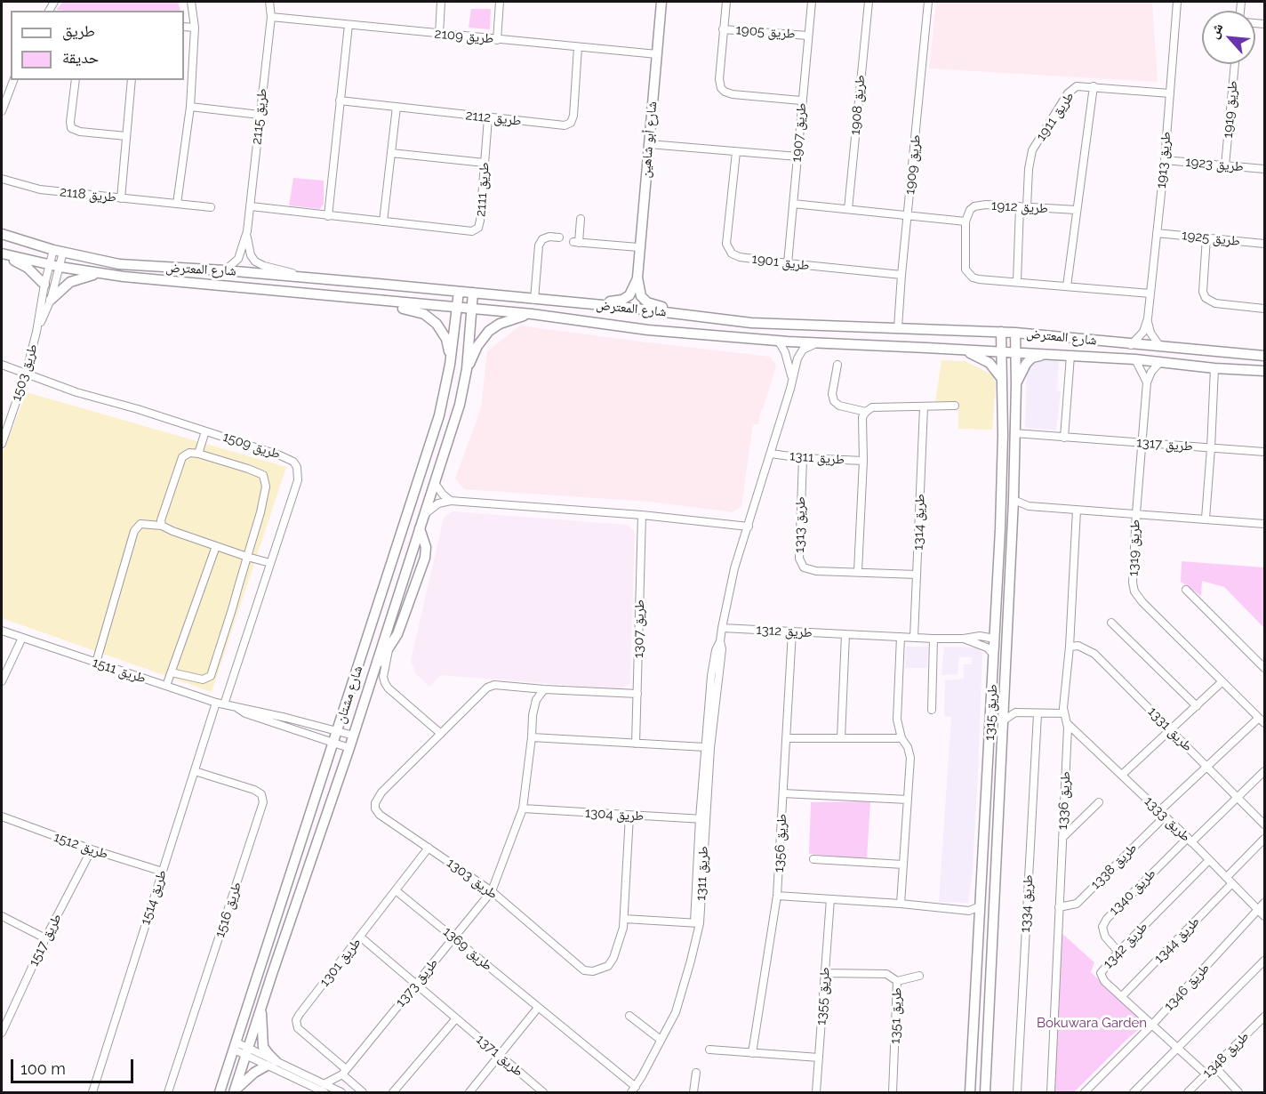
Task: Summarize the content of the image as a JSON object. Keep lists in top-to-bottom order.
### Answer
{
  "streets": {
    "street": [
      "طريق 1905",
      "طريق 2109",
      "طريق 1908",
      "طريق 1919",
      "طريق 2115",
      "طريق 1911",
      "طريق 2112",
      "طريق 1907",
      "شارع أبو شاهين",
      "طريق 1913",
      "طريق 1909",
      "طريق 1923",
      "طريق 2111",
      "طريق 2118",
      "طريق 1912",
      "طريق 1925",
      "طريق 1901",
      "شارع المعترض",
      "طريق 1503",
      "طريق 1317",
      "طريق 1509",
      "طريق 1311",
      "طريق 1314",
      "طريق 1313",
      "طريق 1319",
      "طريق 1307",
      "طريق 1312",
      "طريق 1511",
      "شارع مشتان",
      "طريق 1315",
      "طريق 1331",
      "طريق 1336",
      "طريق 1304",
      "طريق 1333",
      "طريق 1356",
      "طريق 1512",
      "طريق 1338",
      "طريق 1303",
      "طريق 1340",
      "طريق 1514",
      "طريق 1334",
      "طريق 1516",
      "طريق 1517",
      "طريق 1344",
      "طريق 1342",
      "طريق 1369",
      "طريق 1301",
      "طريق 1373",
      "طريق 1346",
      "طريق 1355",
      "طريق 1351",
      "طريق 1348",
      "طريق 1371"
    ]
  },
  "crossings": [
    ["طريق 1905", "طريق 1907"],
    ["طريق 2109", "طريق 2115"],
    ["طريق 2109", "طريق 2112"],
    ["طريق 2109", "شارع أبو شاهين"],
    ["طريق 1919", "طريق 1923"],
    ["طريق 2115", "طريق 2111"],
    ["طريق 2115", "شارع المعترض"],
    ["طريق 1911", "طريق 1913"],
    ["طريق 1911", "طريق 1912"],
    ["طريق 2112", "طريق 2111"],
    ["طريق 1907", "طريق 1901"],
    ["شارع أبو شاهين", "شارع المعترض"],
    ["طريق 1913", "طريق 1923"],
    ["طريق 1913", "طريق 1925"],
    ["طريق 1913", "شارع المعترض"],
    ["طريق 1909", "طريق 1901"],
    ["طريق 1909", "شارع المعترض"],
    ["شارع المعترض", "طريق 1503"],
    ["شارع المعترض", "طريق 1311"],
    ["شارع المعترض", "طريق 1319"],
    ["شارع المعترض", "شارع مشتان"],
    ["شارع المعترض", "طريق 1315"],
    ["طريق 1503", "طريق 1509"],
    ["طريق 1317", "طريق 1319"],
    ["طريق 1317", "طريق 1315"],
    ["طريق 1509", "طريق 1511"],
    ["طريق 1509", "طريق 1514"],
    ["طريق 1311", "طريق 1313"],
    ["طريق 1311", "طريق 1312"],
    ["طريق 1311", "طريق 1304"],
    ["طريق 1311", "طريق 1369"],
    ["طريق 1314", "طريق 1313"],
    ["طريق 1314", "طريق 1312"],
    ["طريق 1319", "طريق 1338"],
    ["طريق 1307", "طريق 1303"],
    ["طريق 1312", "طريق 1315"],
    ["طريق 1312", "طريق 1356"],
    ["طريق 1511", "شارع مشتان"],
    ["طريق 1511", "طريق 1514"],
    ["طريق 1331", "طريق 1336"],
    ["طريق 1331", "طريق 1338"],
    ["طريق 1331", "طريق 1340"],
    ["طريق 1336", "طريق 1333"],
    ["طريق 1336", "طريق 1338"],
    ["طريق 1304", "طريق 1303"],
    ["طريق 1333", "طريق 1338"],
    ["طريق 1333", "طريق 1340"],
    ["طريق 1333", "طريق 1344"],
    ["طريق 1333", "طريق 1342"],
    ["طريق 1333", "طريق 1346"],
    ["طريق 1512", "طريق 1514"],
    ["طريق 1512", "طريق 1517"],
    ["طريق 1303", "طريق 1301"],
    ["طريق 1303", "طريق 1373"],
    ["طريق 1340", "طريق 1342"],
    ["طريق 1514", "طريق 1516"],
    ["طريق 1344", "طريق 1342"],
    ["طريق 1342", "طريق 1346"],
    ["طريق 1342", "طريق 1348"],
    ["طريق 1369", "طريق 1301"],
    ["طريق 1369", "طريق 1373"],
    ["طريق 1301", "طريق 1373"],
    ["طريق 1301", "طريق 1371"],
    ["طريق 1373", "طريق 1371"],
    ["طريق 1355", "طريق 1351"]
  ],
  "parks": ["Bokuwara Garden"],
  "legend": ["طريق", "حديقة"],
  "scale_bar": "100 m",
  "north": "top left"
}
